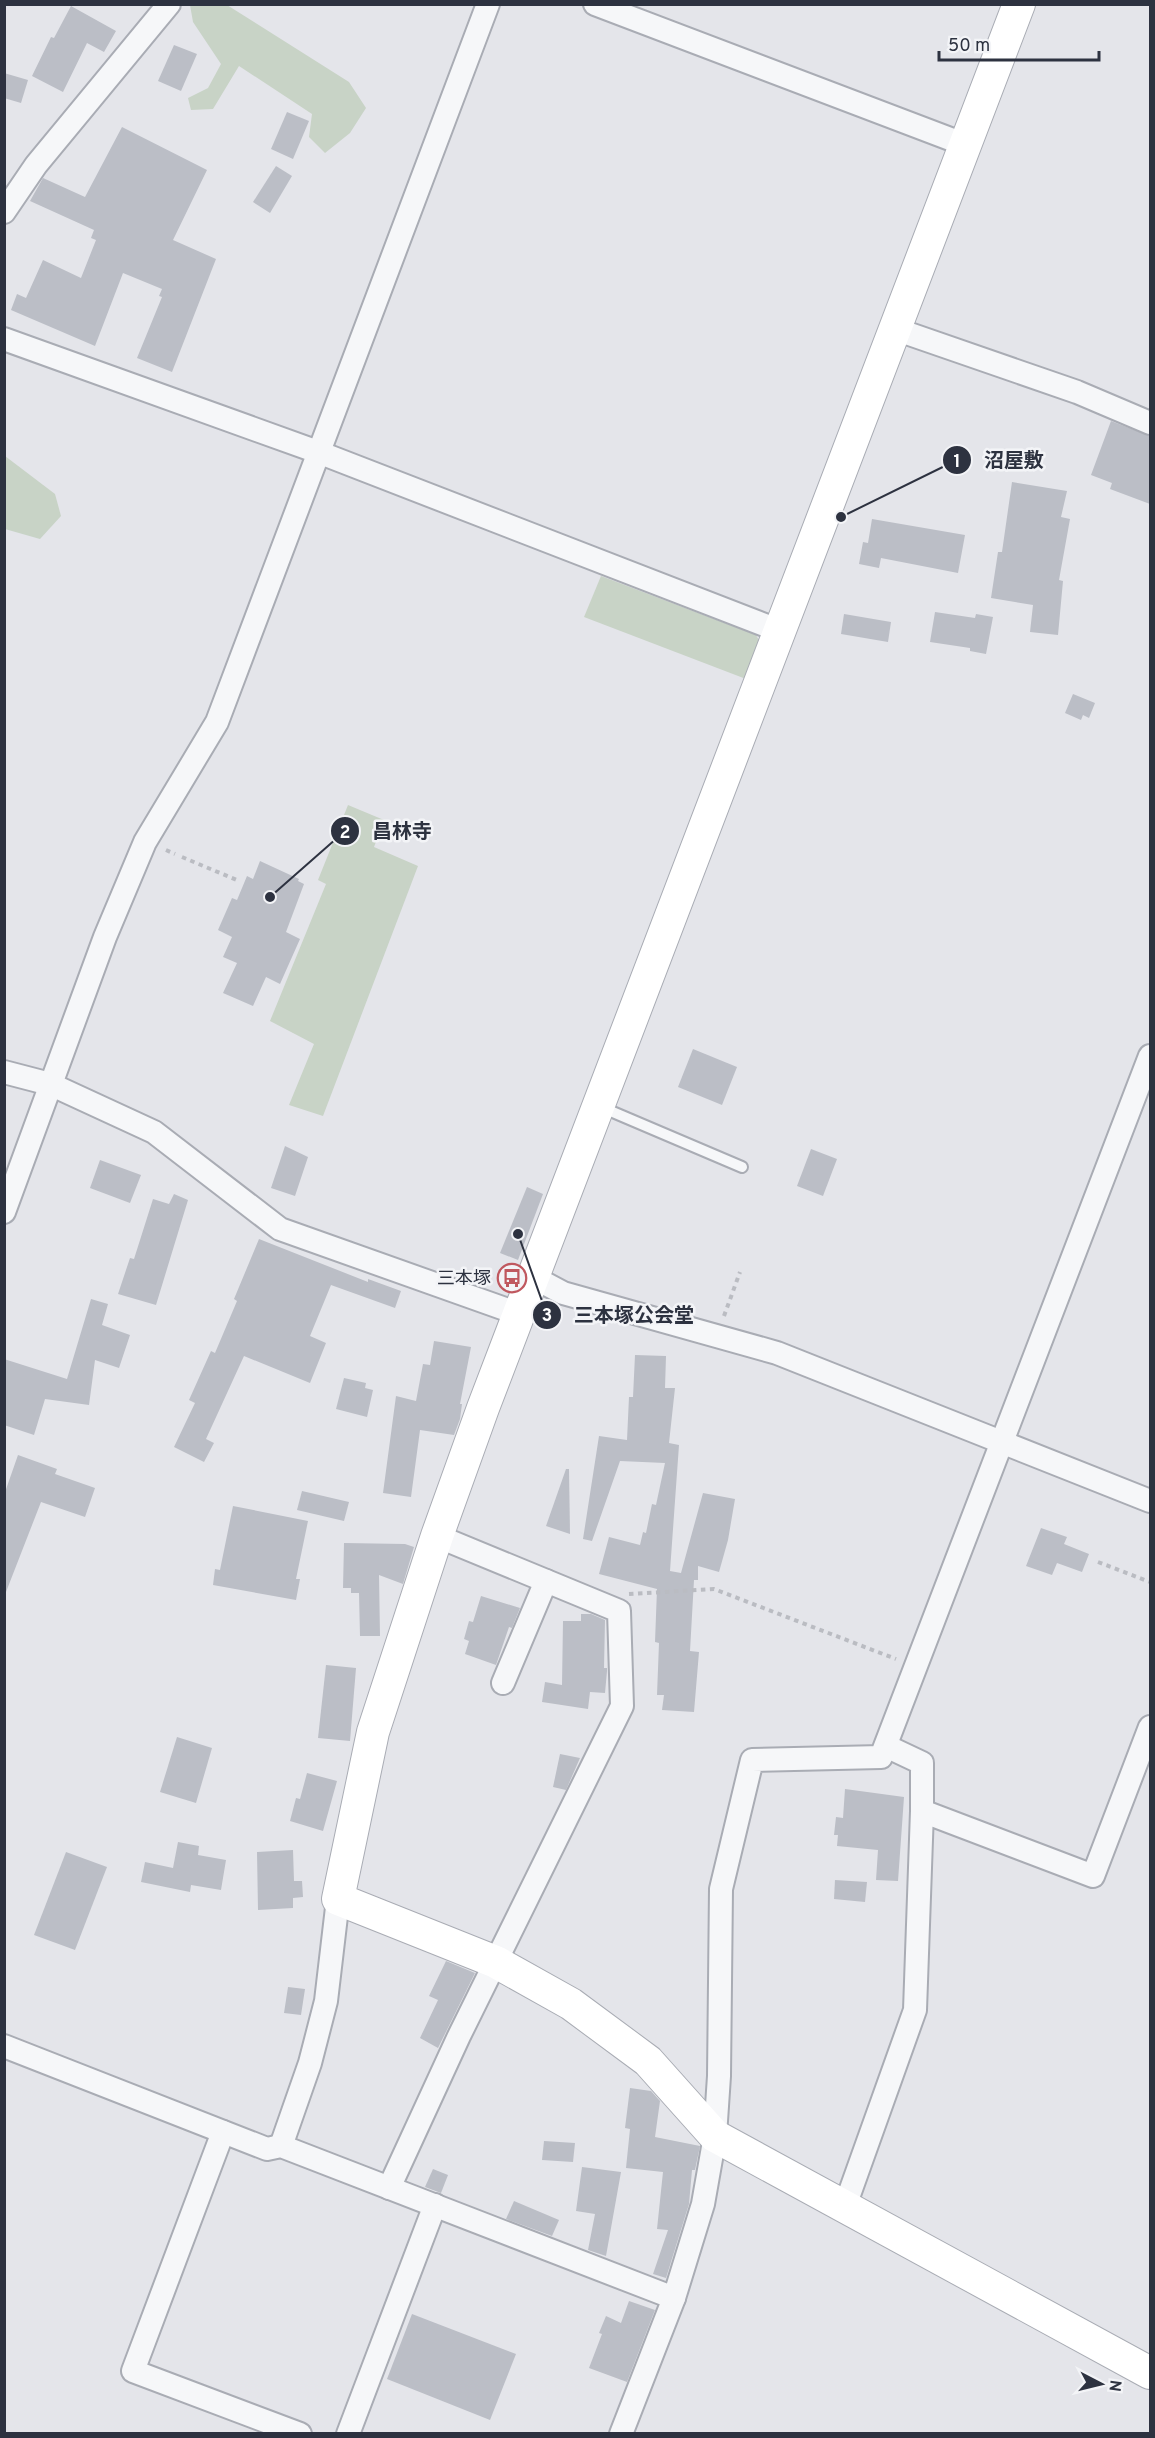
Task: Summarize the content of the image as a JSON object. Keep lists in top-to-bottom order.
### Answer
{
  "places": {
    "other": ["沼屋敷", "昌林寺", "三本塚公会堂"],
    "bus stop": ["三本塚"]
  },
  "scale_bar": "50 m",
  "north": "right"
}
